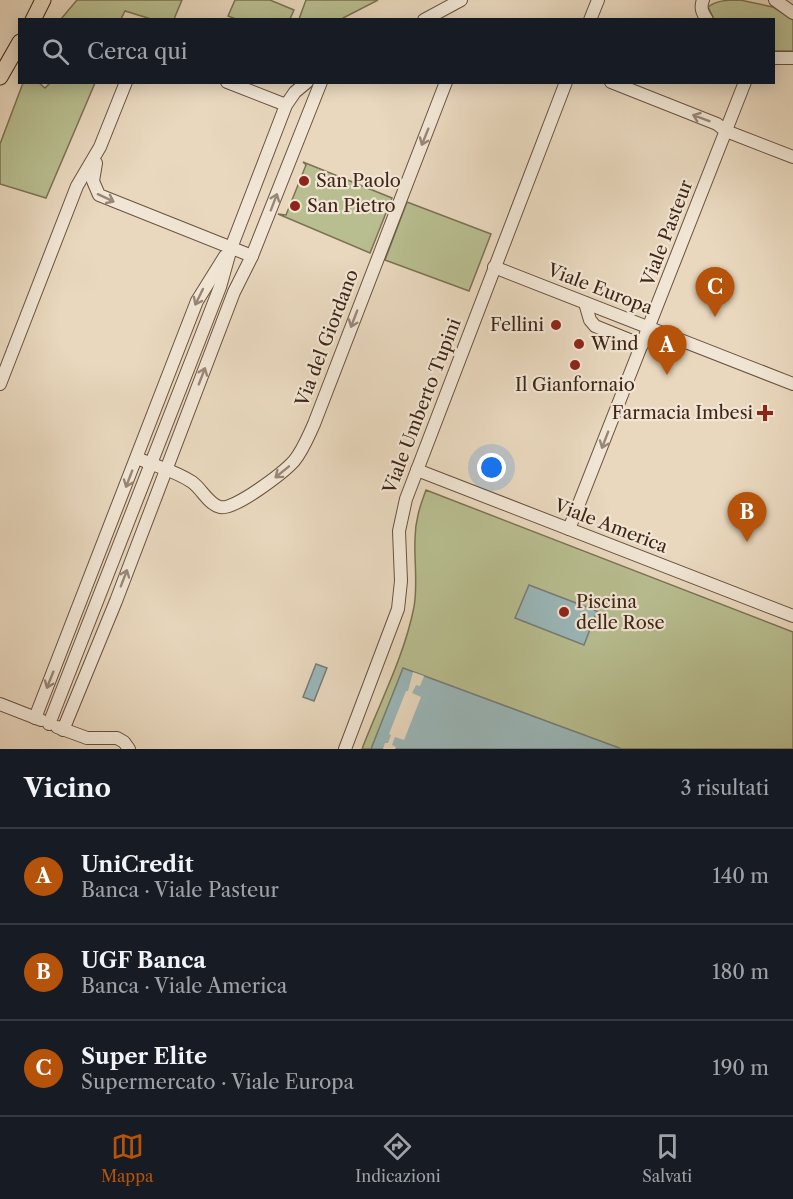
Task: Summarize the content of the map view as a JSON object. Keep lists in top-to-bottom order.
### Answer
{
  "streets": {
    "street": [
      "Viale Pasteur",
      "Viale Europa",
      "Via del Giordano",
      "Viale Umberto Tupini",
      "Viale America"
    ]
  },
  "crossings": [
    ["Viale Pasteur", "Viale Europa"],
    ["Viale Pasteur", "Viale America"],
    ["Viale Europa", "Viale Umberto Tupini"],
    ["Viale Umberto Tupini", "Viale America"]
  ],
  "one_way": ["Viale Pasteur", "Via del Giordano"],
  "places": {
    "other": [
      "San Paolo",
      "San Pietro",
      "Fellini",
      "Wind",
      "Il Gianfornaio",
      "Piscina delle Rose"
    ],
    "health": ["Farmacia Imbesi"]
  },
  "page": {
    "search": "Cerca qui",
    "pins": ["C", "A", "B"],
    "heading": ["Vicino", "3 risultati"],
    "list": [
      {
        "mark": "A",
        "name": "UniCredit",
        "note": "Banca · Viale Pasteur",
        "value": "140 m"
      },
      {
        "mark": "B",
        "name": "UGF Banca",
        "note": "Banca · Viale America",
        "value": "180 m"
      },
      {
        "mark": "C",
        "name": "Super Elite",
        "note": "Supermercato · Viale Europa",
        "value": "190 m"
      }
    ],
    "nav": ["Mappa", "Indicazioni", "Salvati"]
  }
}
